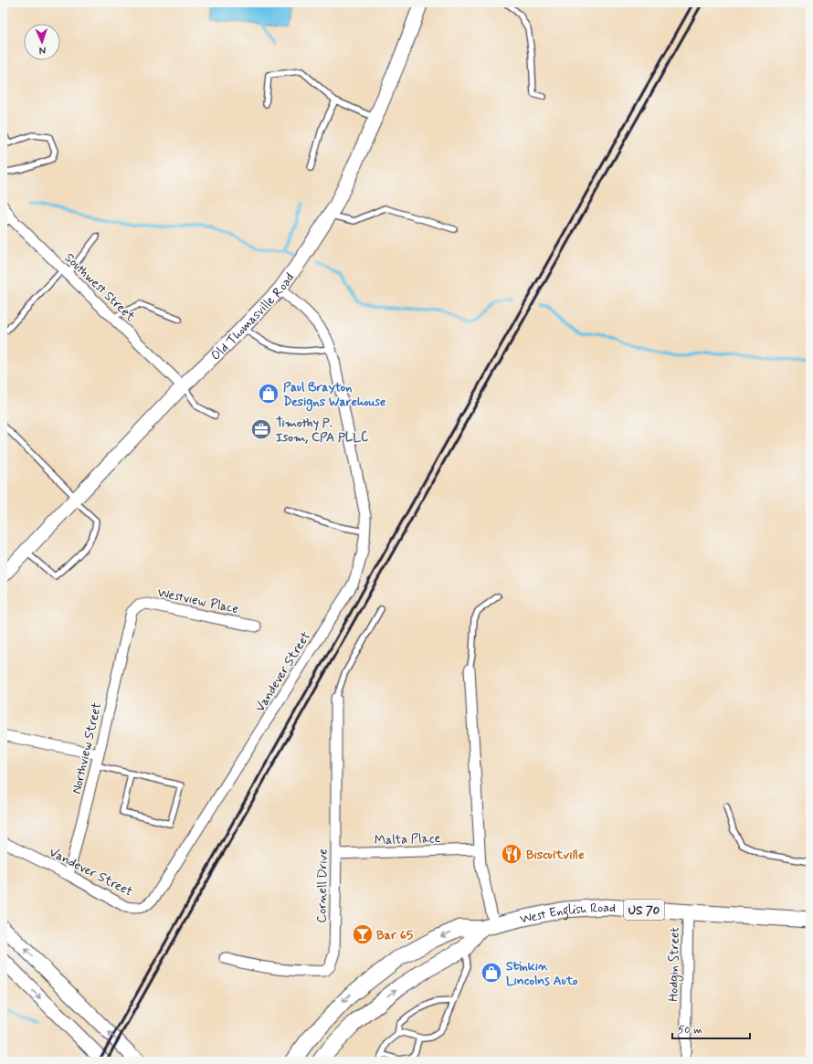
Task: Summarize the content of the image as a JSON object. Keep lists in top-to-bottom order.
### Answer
{
  "streets": {
    "main road": ["US 70", "West English Road"],
    "street": [
      "Southwest Street",
      "Old Thomasville Road",
      "Westview Place",
      "Vandever Street",
      "Northview Street",
      "Malta Place",
      "Cornell Drive",
      "Hodgin Street"
    ]
  },
  "crossings": [
    ["Southwest Street", "Old Thomasville Road"],
    ["Old Thomasville Road", "Vandever Street"],
    ["Westview Place", "Northview Street"],
    ["Vandever Street", "Northview Street"],
    ["Malta Place", "Cornell Drive"],
    ["West English Road", "Hodgin Street"]
  ],
  "places": {
    "shop": ["Paul Brayton Designs Warehouse", "Stinkin Lincolns Auto"],
    "office": ["Timothy P. Isom, CPA PLLC"],
    "restaurant": ["Biscuitville"],
    "bar": ["Bar 65"]
  },
  "scale_bar": "50 m",
  "north": "bottom"
}
